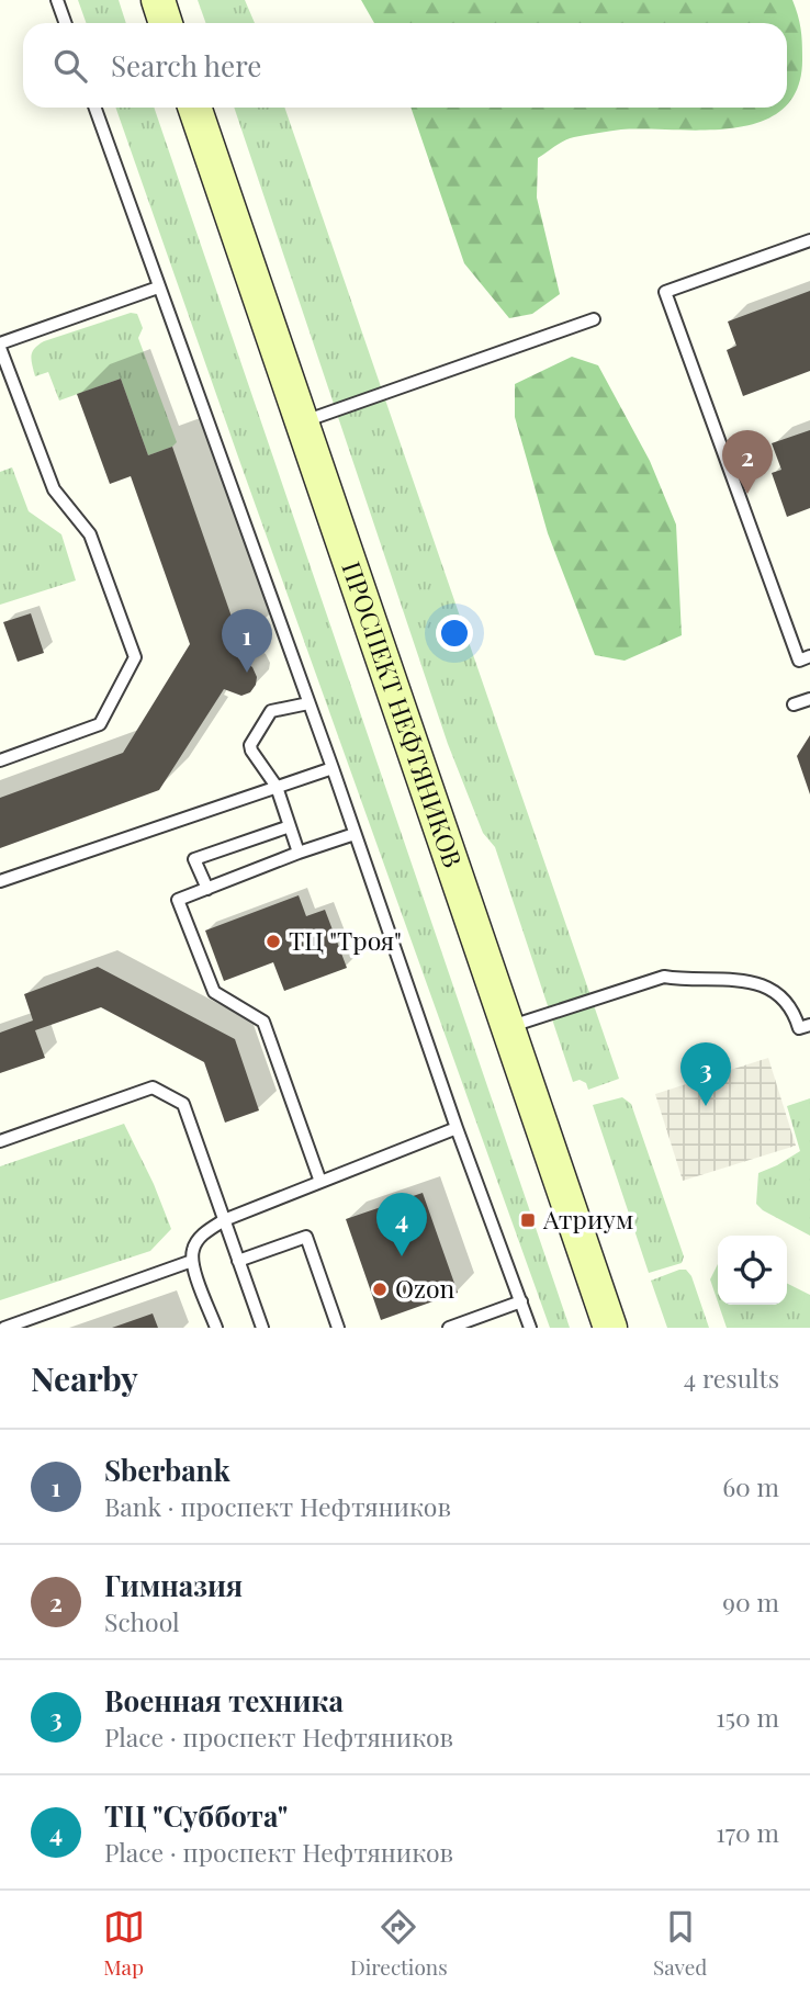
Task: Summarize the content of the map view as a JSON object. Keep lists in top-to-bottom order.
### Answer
{
  "streets": {
    "main road": ["ПРОСПЕКТ НЕФТЯНИКОВ"]
  },
  "places": {
    "other": ["ТЦ \"Троя\"", "Ozon"],
    "transit": ["Атриум"]
  },
  "page": {
    "search": "Search here",
    "pins": [
      "2",
      "1",
      "3",
      "4"
    ],
    "heading": ["Nearby", "4 results"],
    "list": [
      {
        "mark": "1",
        "name": "Sberbank",
        "note": "Bank · проспект Нефтяников",
        "value": "60 m"
      },
      {
        "mark": "2",
        "name": "Гимназия",
        "note": "School",
        "value": "90 m"
      },
      {
        "mark": "3",
        "name": "Военная техника",
        "note": "Place · проспект Нефтяников",
        "value": "150 m"
      },
      {
        "mark": "4",
        "name": "ТЦ \"Суббота\"",
        "note": "Place · проспект Нефтяников",
        "value": "170 m"
      }
    ],
    "nav": ["Map", "Directions", "Saved"]
  }
}
